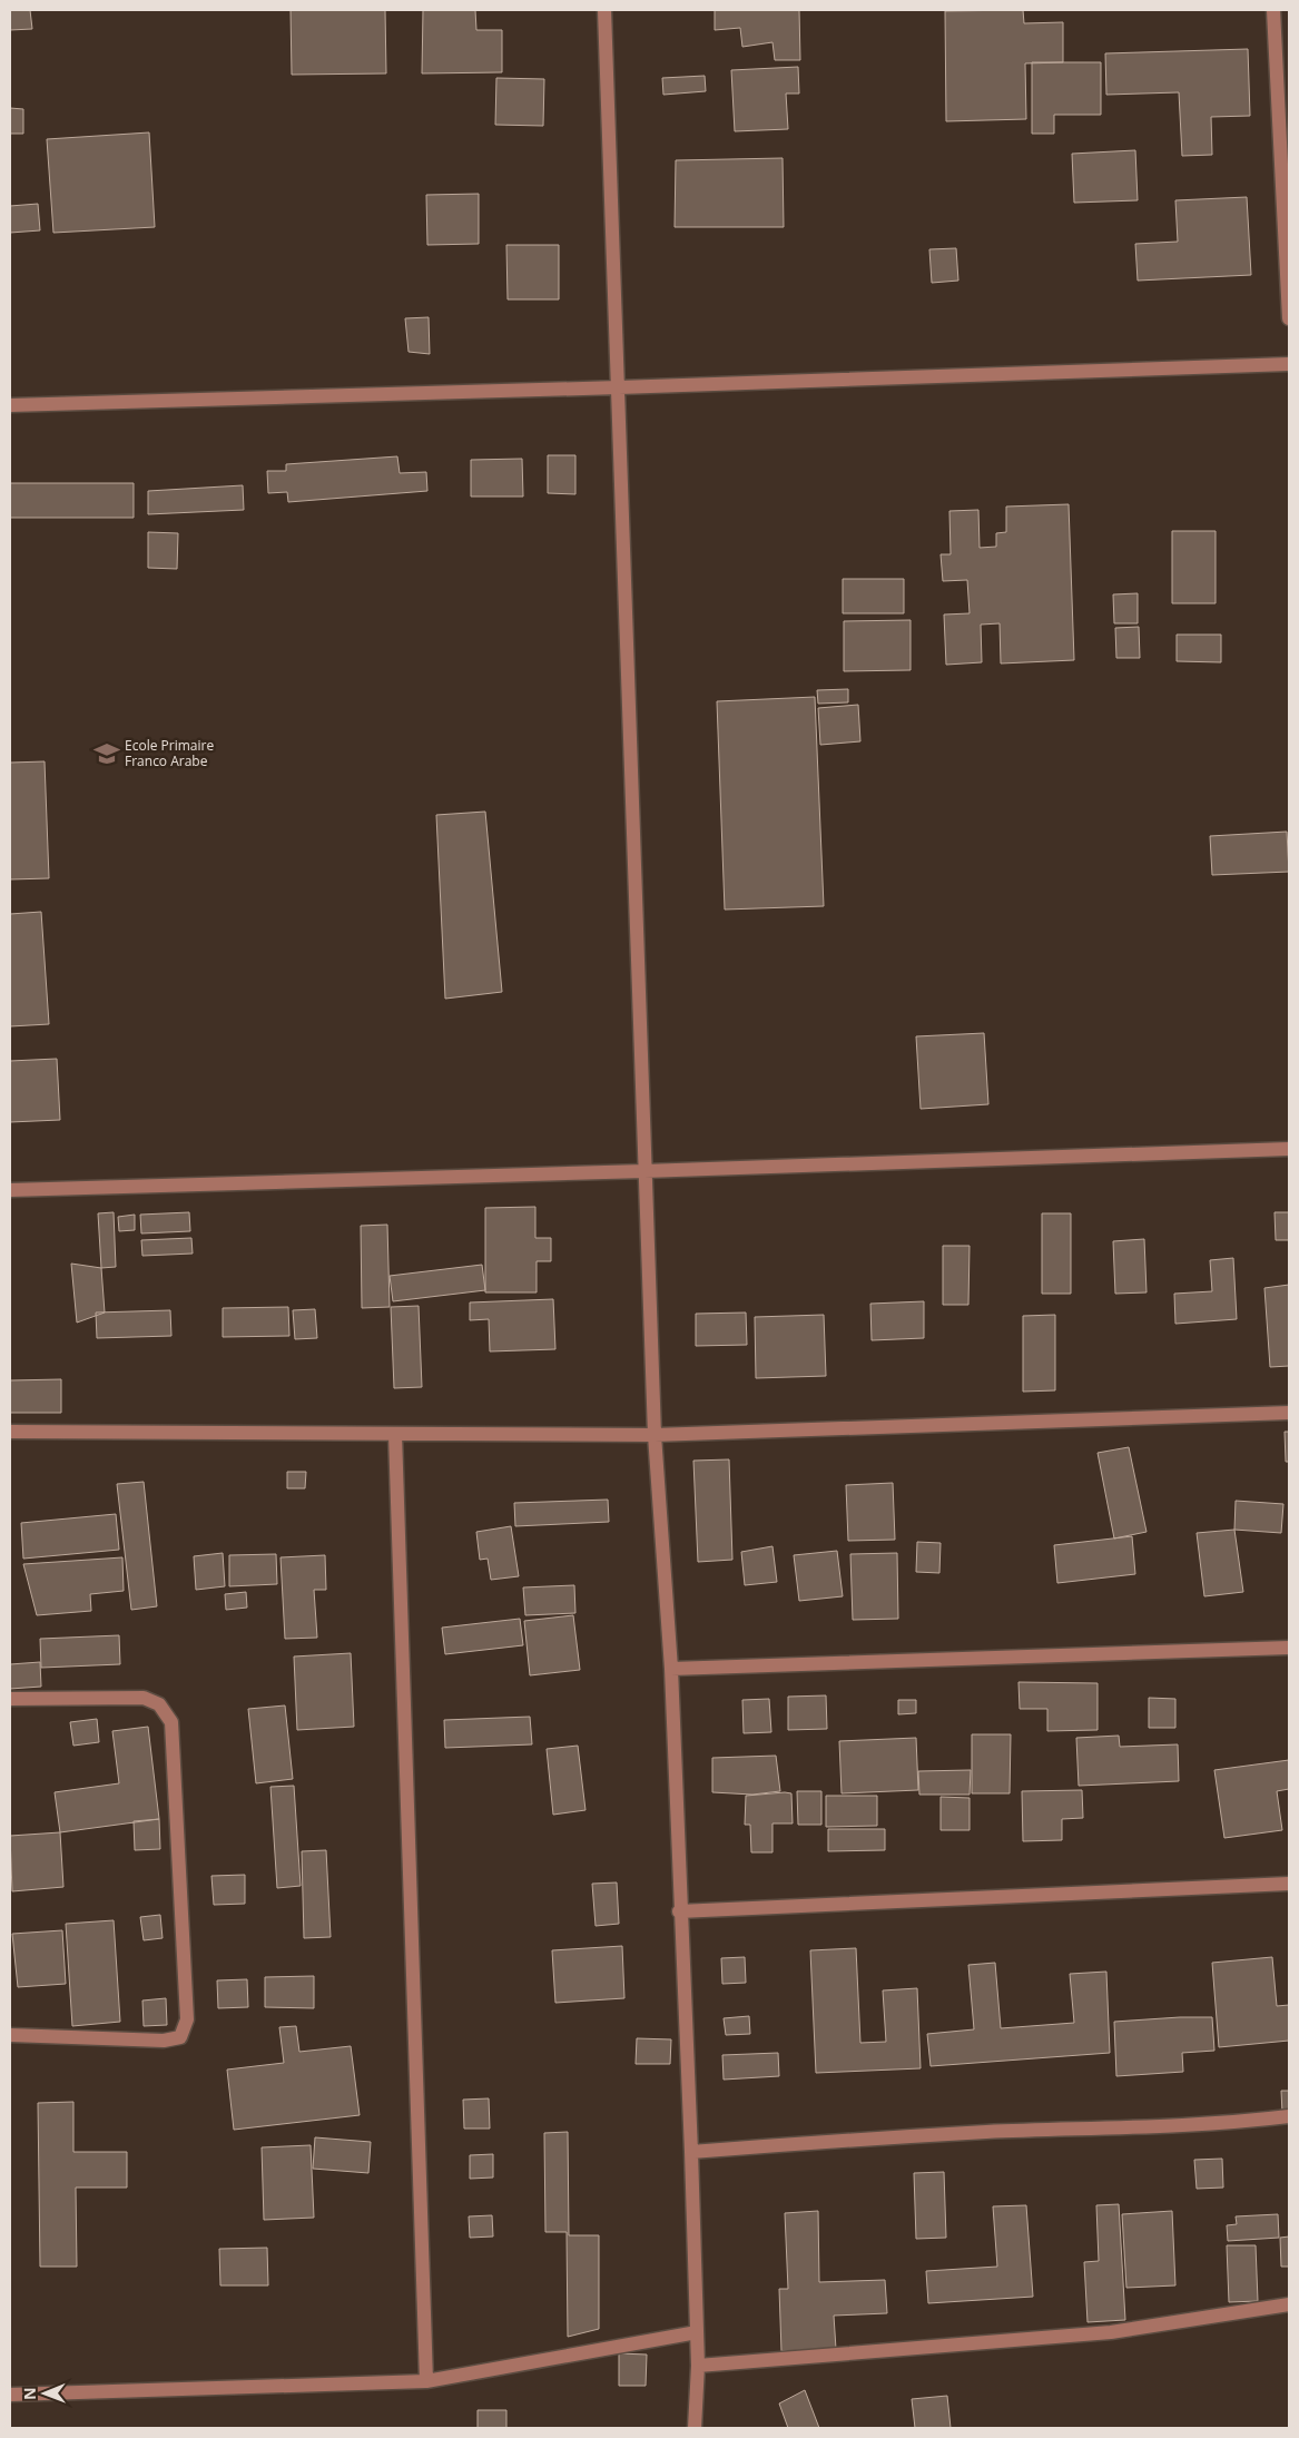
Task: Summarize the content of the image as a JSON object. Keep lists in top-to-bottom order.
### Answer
{
  "places": {
    "school or university": ["Ecole Primaire Franco Arabe"]
  },
  "north": "left"
}
